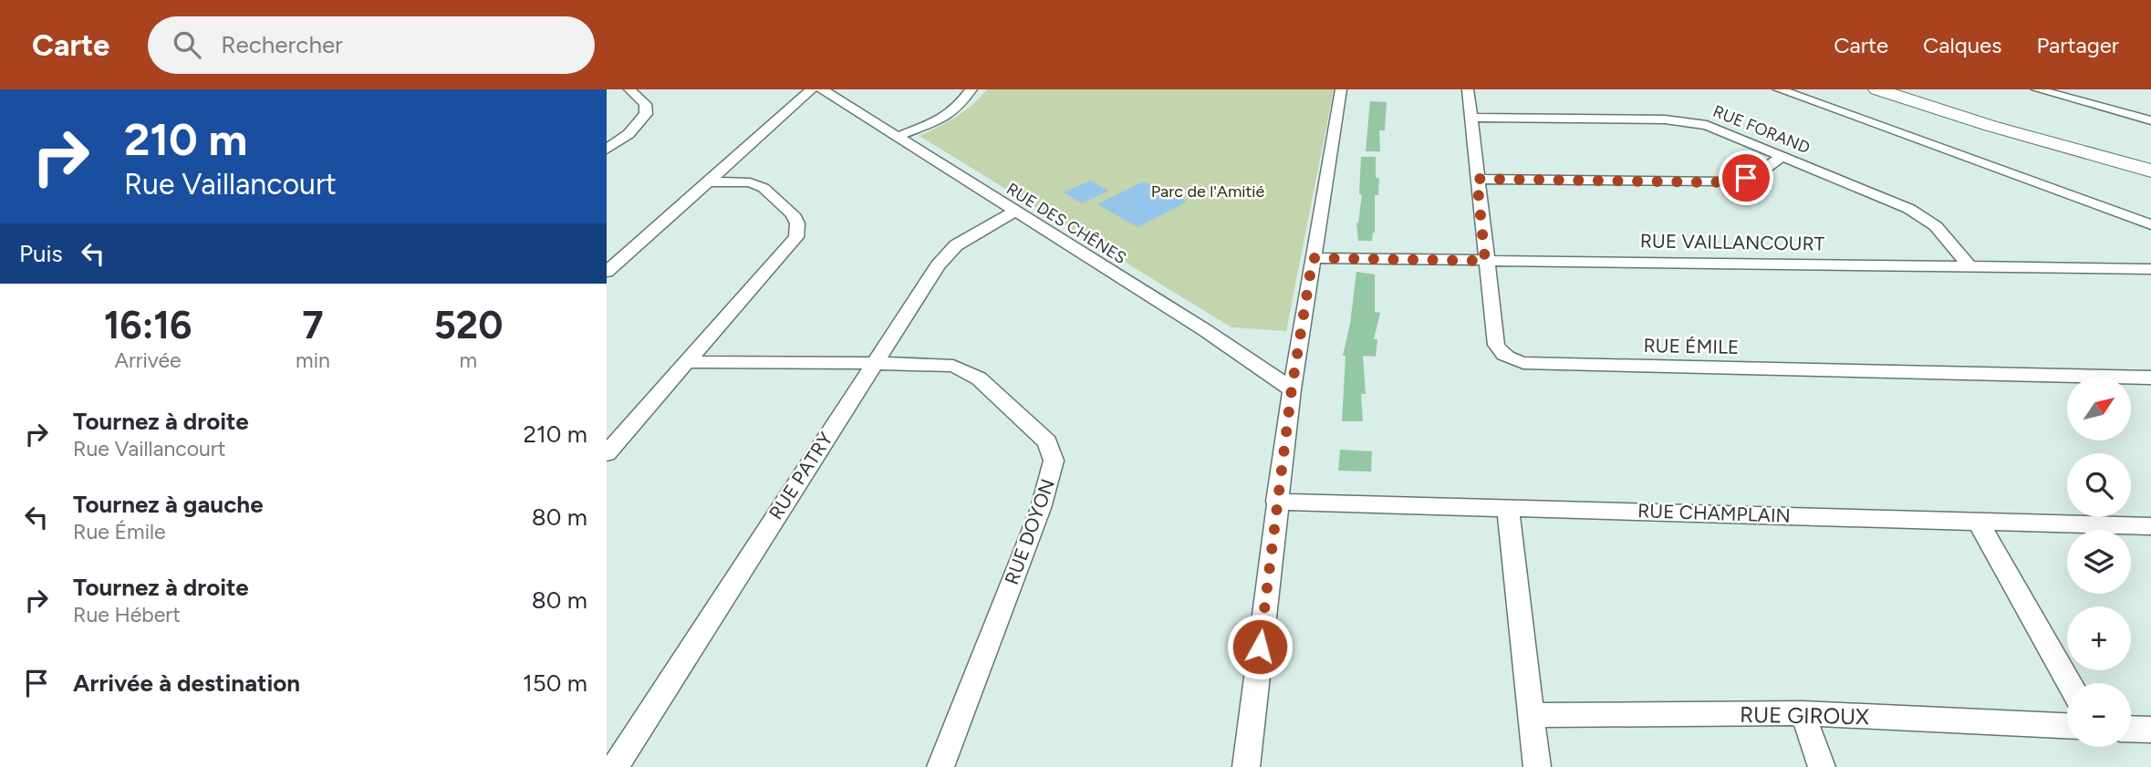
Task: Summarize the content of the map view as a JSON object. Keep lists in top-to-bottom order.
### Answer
{
  "streets": {
    "street": [
      "RUE FORAND",
      "RUE DES CHÊNES",
      "RUE VAILLANCOURT",
      "RUE ÉMILE",
      "RUE PATRY",
      "RUE CHAMPLAIN",
      "RUE DOYON",
      "RUE GIROUX"
    ]
  },
  "crossings": [
    ["RUE FORAND", "RUE VAILLANCOURT"],
    ["RUE FORAND", "RUE ÉMILE"],
    ["RUE DES CHÊNES", "RUE PATRY"],
    ["RUE VAILLANCOURT", "RUE ÉMILE"],
    ["RUE PATRY", "RUE DOYON"]
  ],
  "parks": ["Parc de l'Amitié"],
  "north": "top right",
  "page": {
    "header": "Carte",
    "search": "Rechercher",
    "nav": ["Carte", "Calques", "Partager"],
    "turn": ["210 m", "Rue Vaillancourt"],
    "then": "Puis",
    "eta": [
      "16:16",
      "Arrivée",
      "7",
      "min",
      "520",
      "m"
    ],
    "map_buttons": ["+", "−"],
    "list": [
      {
        "name": "Tournez à droite",
        "note": "Rue Vaillancourt",
        "value": "210 m"
      },
      {
        "name": "Tournez à gauche",
        "note": "Rue Émile",
        "value": "80 m"
      },
      {
        "name": "Tournez à droite",
        "note": "Rue Hébert",
        "value": "80 m"
      },
      {
        "name": "Arrivée à destination",
        "value": "150 m"
      }
    ]
  }
}
